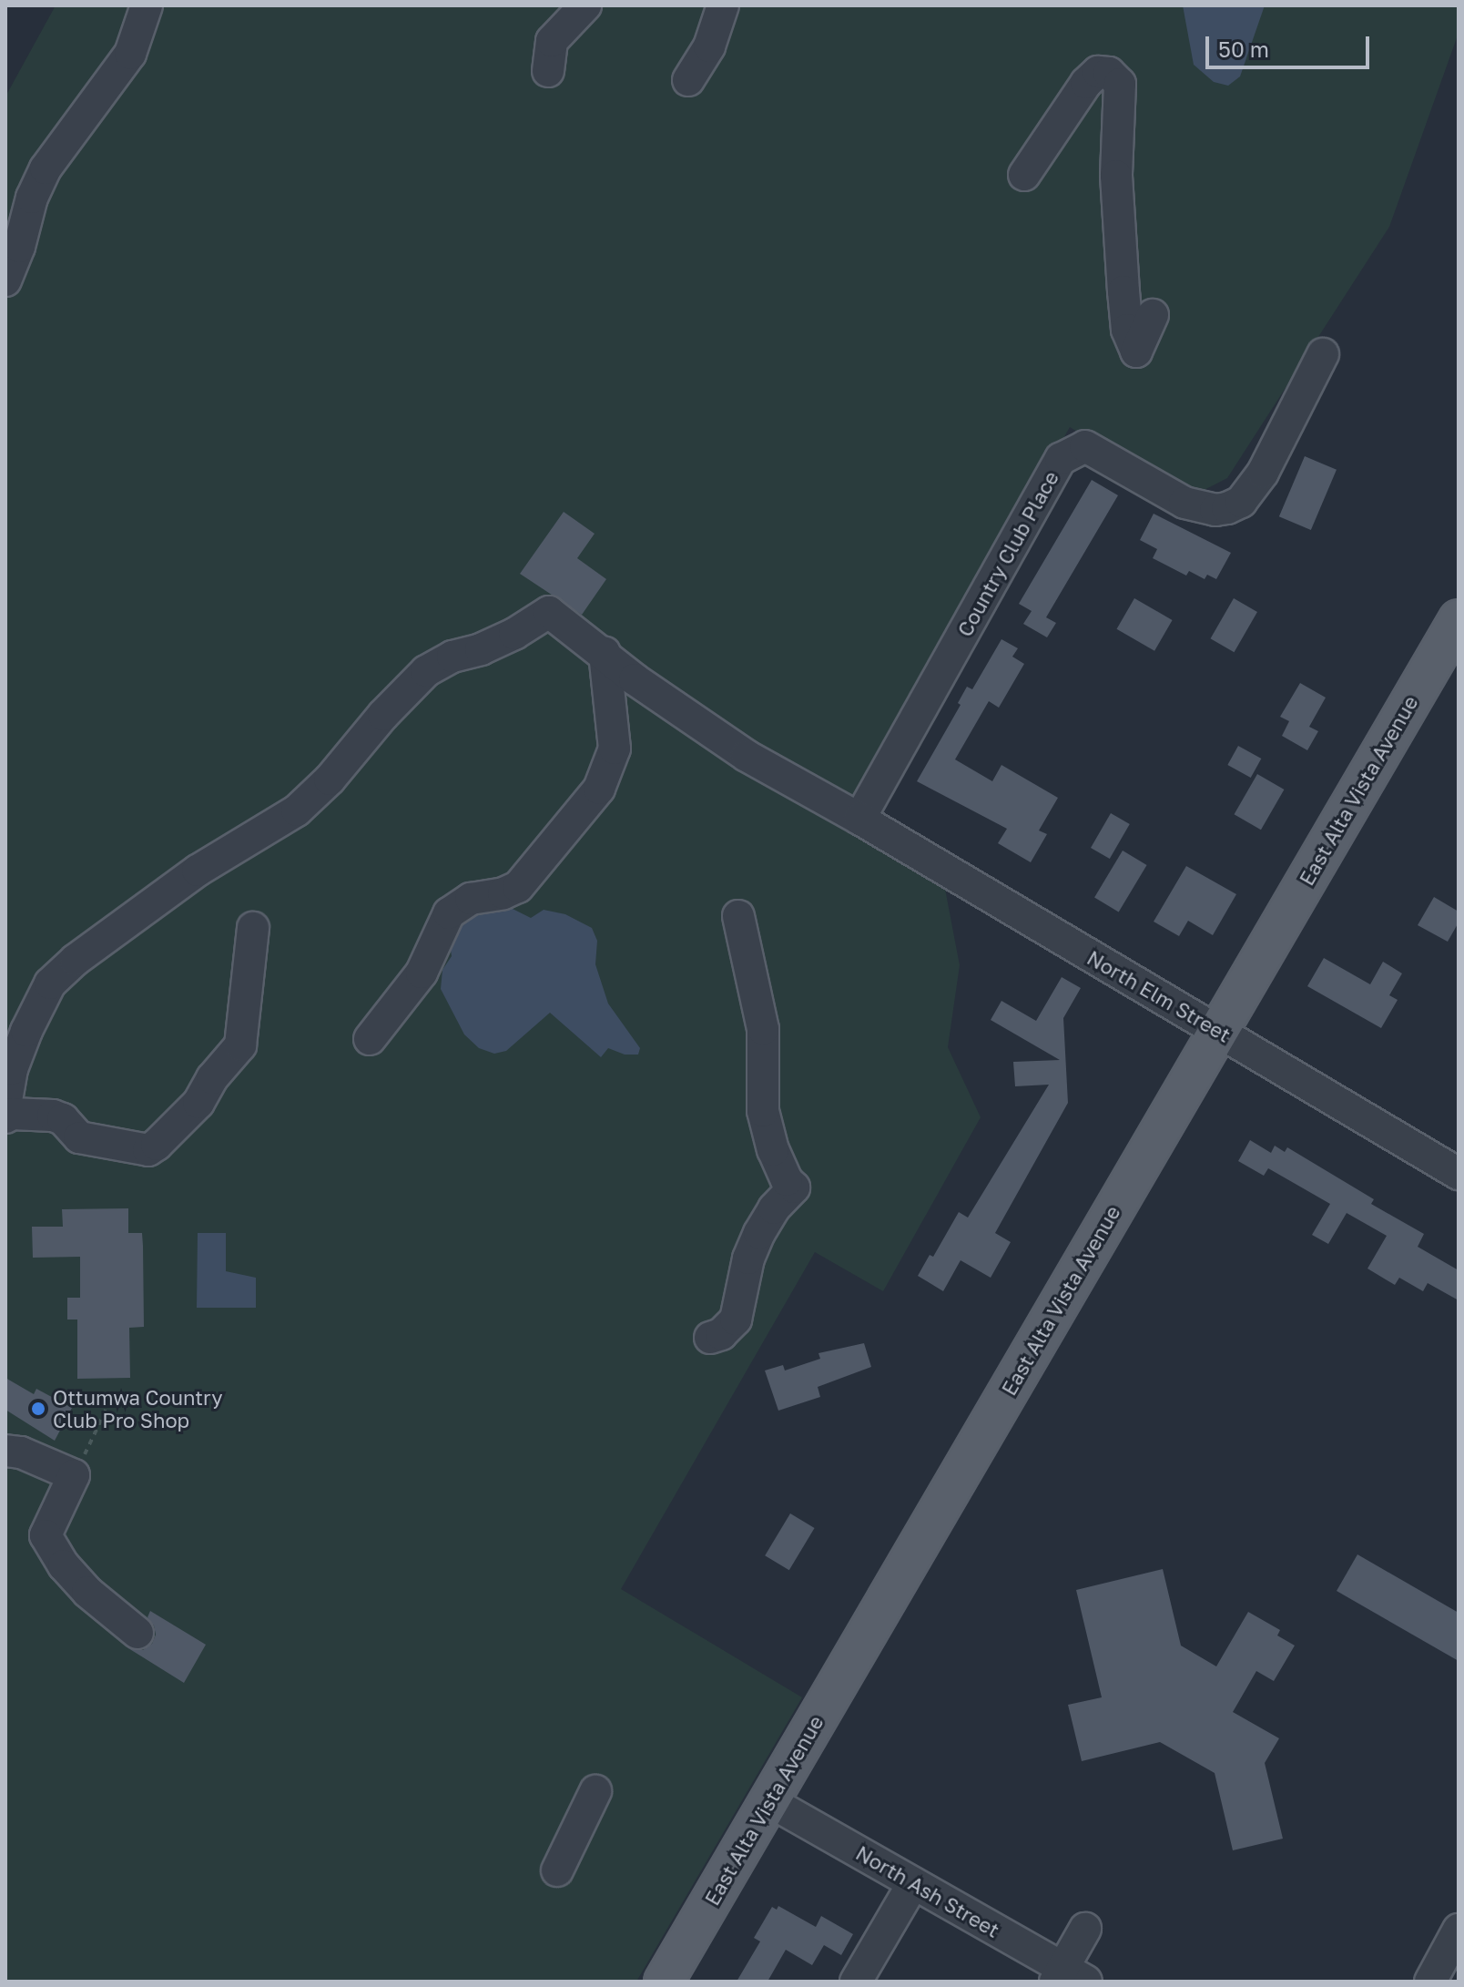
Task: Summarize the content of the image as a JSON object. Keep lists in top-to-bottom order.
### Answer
{
  "streets": {
    "main road": ["East Alta Vista Avenue"],
    "street": ["Country Club Place", "North Elm Street", "North Ash Street"]
  },
  "crossings": [
    ["Country Club Place", "North Elm Street"],
    ["East Alta Vista Avenue", "North Elm Street"],
    ["East Alta Vista Avenue", "North Ash Street"]
  ],
  "places": ["Ottumwa Country Club Pro Shop"],
  "scale_bar": "50 m"
}
